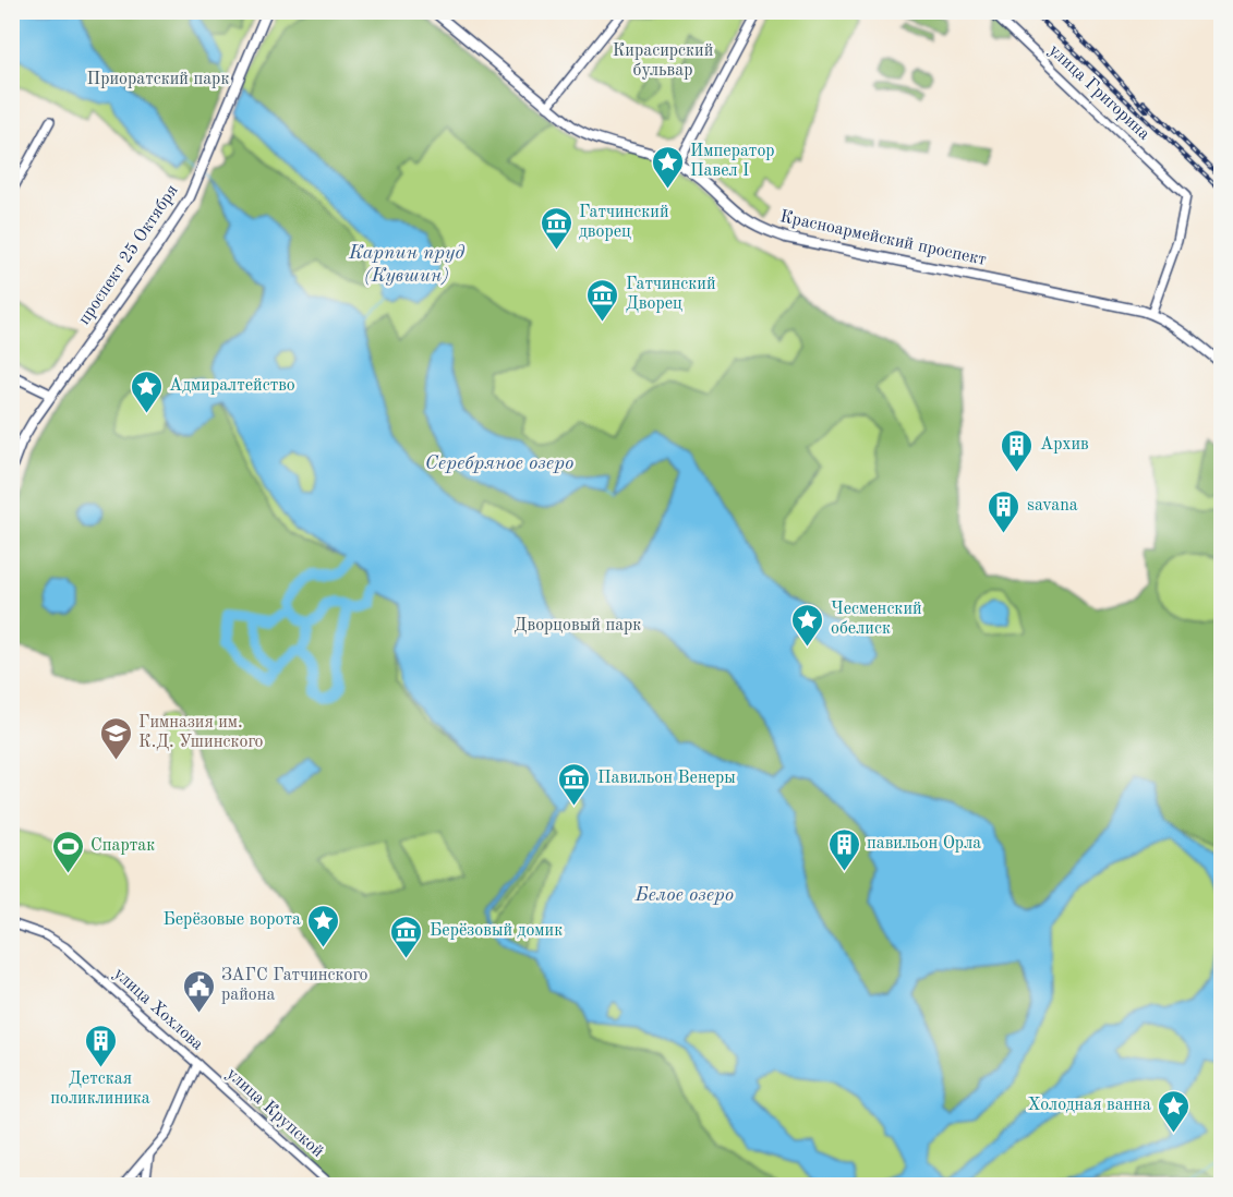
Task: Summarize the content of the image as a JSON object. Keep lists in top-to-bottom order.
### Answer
{
  "streets": {
    "main road": ["Красноармейский проспект", "проспект 25 Октября"],
    "street": ["улица Григорина", "улица Хохлова", "улица Крупской"]
  },
  "crossings": [
    ["улица Григорина", "Красноармейский проспект"],
    ["улица Хохлова", "улица Крупской"]
  ],
  "water": ["Карпин пруд (Кувшин)", "Серебряное озеро", "Белое озеро"],
  "parks": ["Кирасирский бульвар", "Приоратский парк", "Дворцовый парк"],
  "places": {
    "place": [
      "Император Павел I",
      "Адмиралтейство",
      "Чесменский обелиск",
      "Берёзовые ворота",
      "Холодная ванна"
    ],
    "museum": [
      "Гатчинский дворец",
      "Гатчинский Дворец",
      "Павильон Венеры",
      "Берёзовый домик"
    ],
    "building": [
      "Архив",
      "savana",
      "павильон Орла",
      "Детская поликлиника"
    ],
    "school or university": ["Гимназия им. К.Д. Ушинского"],
    "sports": ["Спартак"],
    "public building": ["ЗАГС Гатчинского района"]
  }
}
